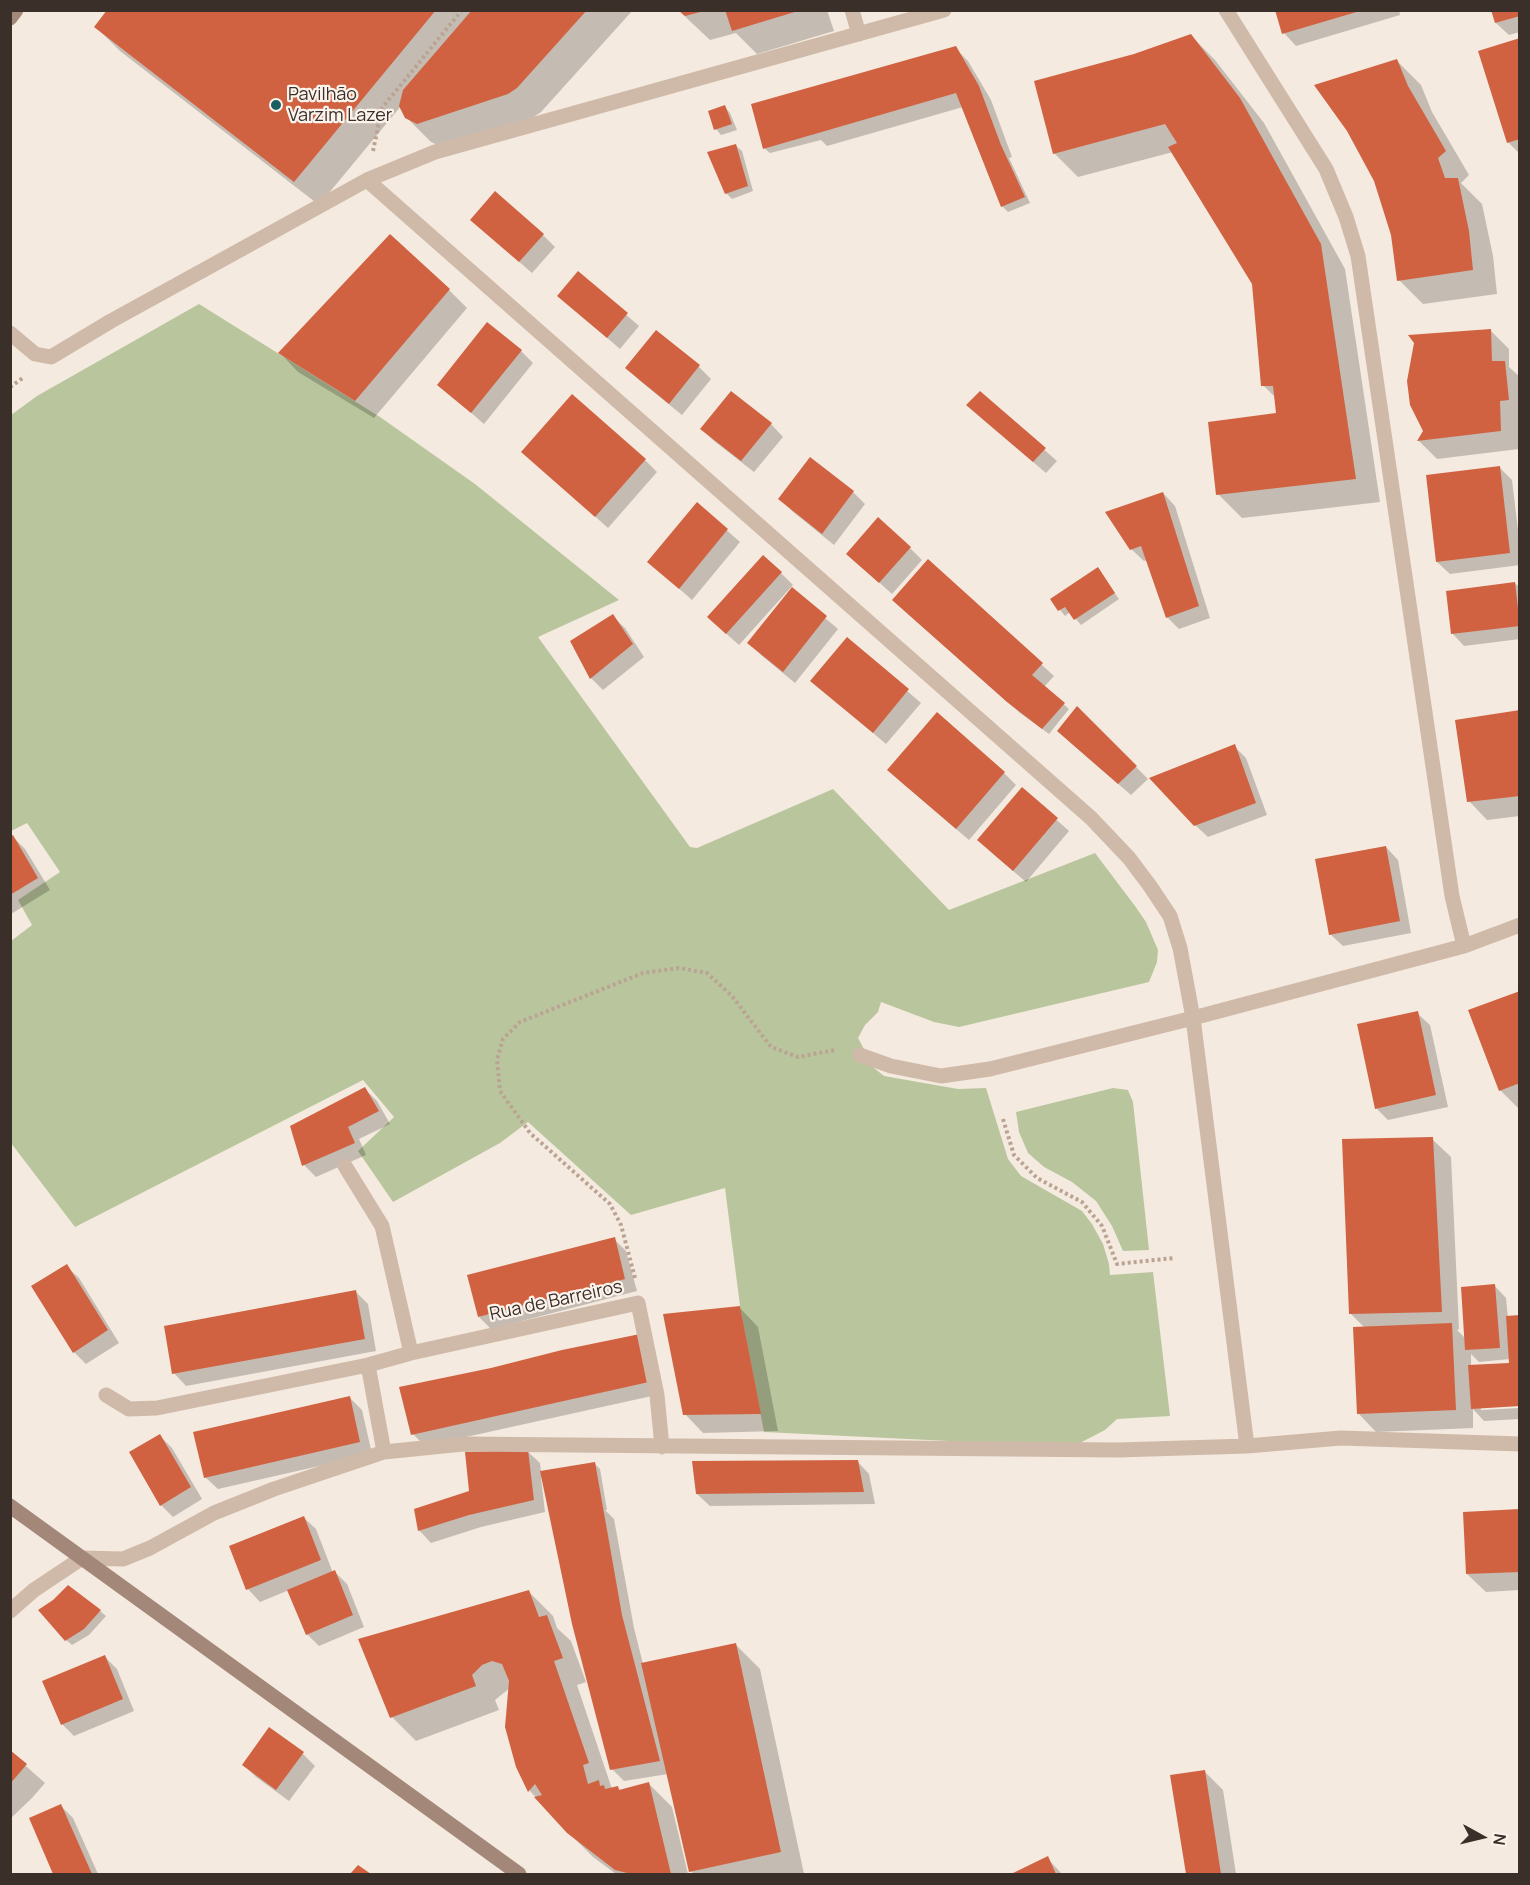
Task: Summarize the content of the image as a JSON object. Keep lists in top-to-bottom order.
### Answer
{
  "streets": {
    "street": ["Rua de Barreiros"]
  },
  "places": ["Pavilhão Varzim Lazer"],
  "north": "right"
}
